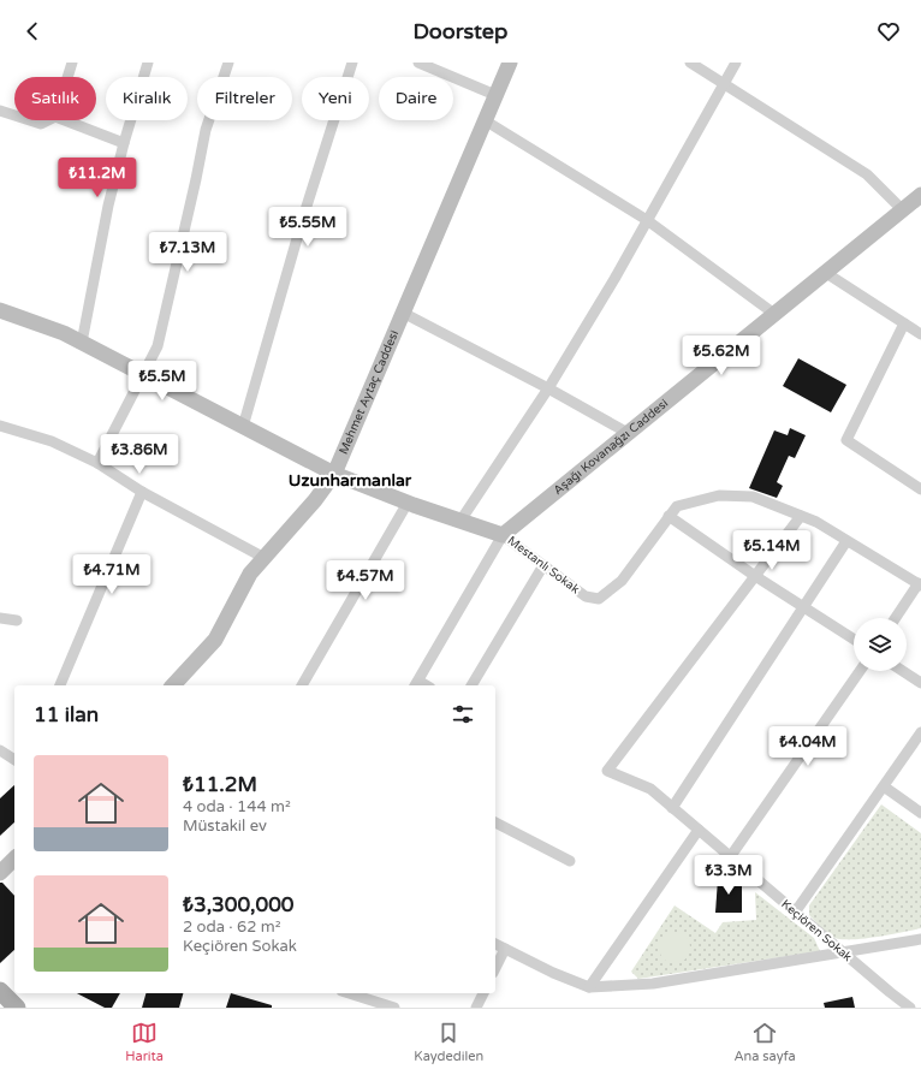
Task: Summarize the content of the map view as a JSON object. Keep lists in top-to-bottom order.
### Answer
{
  "streets": {
    "street": [
      "Mehmet Aytaç Caddesi",
      "Aşağı Kovanağzı Caddesi",
      "Mestanlı Sokak",
      "Keçiören Sokak"
    ]
  },
  "crossings": [
    ["Aşağı Kovanağzı Caddesi", "Mestanlı Sokak"]
  ],
  "districts": ["Uzunharmanlar"],
  "page": {
    "header": "Doorstep",
    "chip": [
      "Satılık",
      "Kiralık",
      "Filtreler",
      "Yeni",
      "Daire"
    ],
    "price": [
      "₺11.2M",
      "₺5.55M",
      "₺7.13M",
      "₺5.62M",
      "₺5.5M",
      "₺3.86M",
      "₺5.14M",
      "₺4.71M",
      "₺4.57M",
      "₺4.04M",
      "₺3.3M"
    ],
    "heading": "11 ilan",
    "list": [
      {
        "name": "₺11.2M",
        "note": "4 oda · 144 m² · Müstakil ev"
      },
      {
        "name": "₺3,300,000",
        "note": "2 oda · 62 m² · Keçiören Sokak"
      }
    ],
    "tabs": ["Harita", "Kaydedilen", "Ana sayfa"]
  }
}
